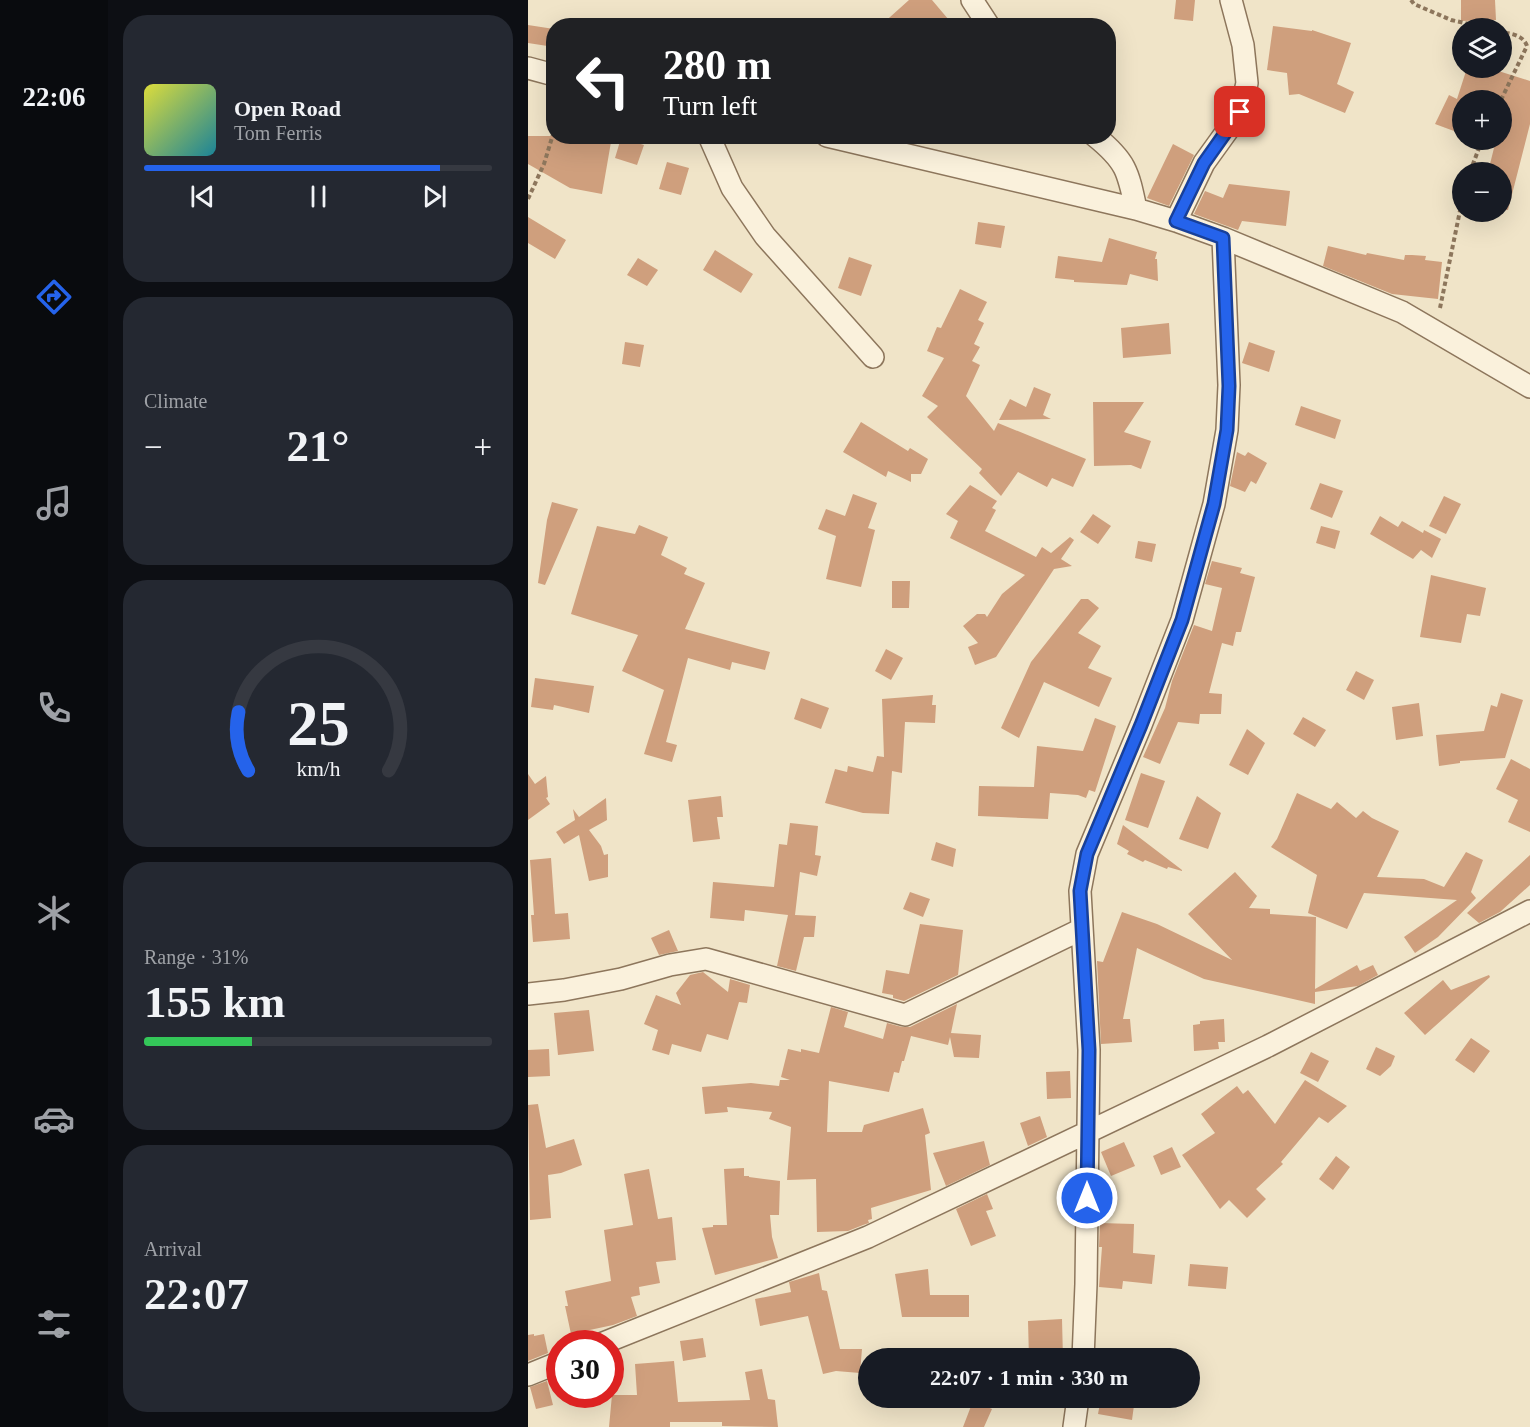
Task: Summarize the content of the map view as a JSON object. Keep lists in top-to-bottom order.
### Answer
{
  "page": {
    "tabs": "22:06",
    "map_buttons": ["+", "−"],
    "turn": ["280 m", "Turn left"],
    "song": ["Open Road", "Tom Ferris"],
    "tile": [
      "Climate",
      ["Range · 31%", "155 km"],
      ["Arrival", "22:07"]
    ],
    "heat": ["−", "21°", "+"],
    "limit": "30",
    "trip": "22:07 · 1 min · 330 m",
    "gauge": ["25", "km/h"]
  }
}
